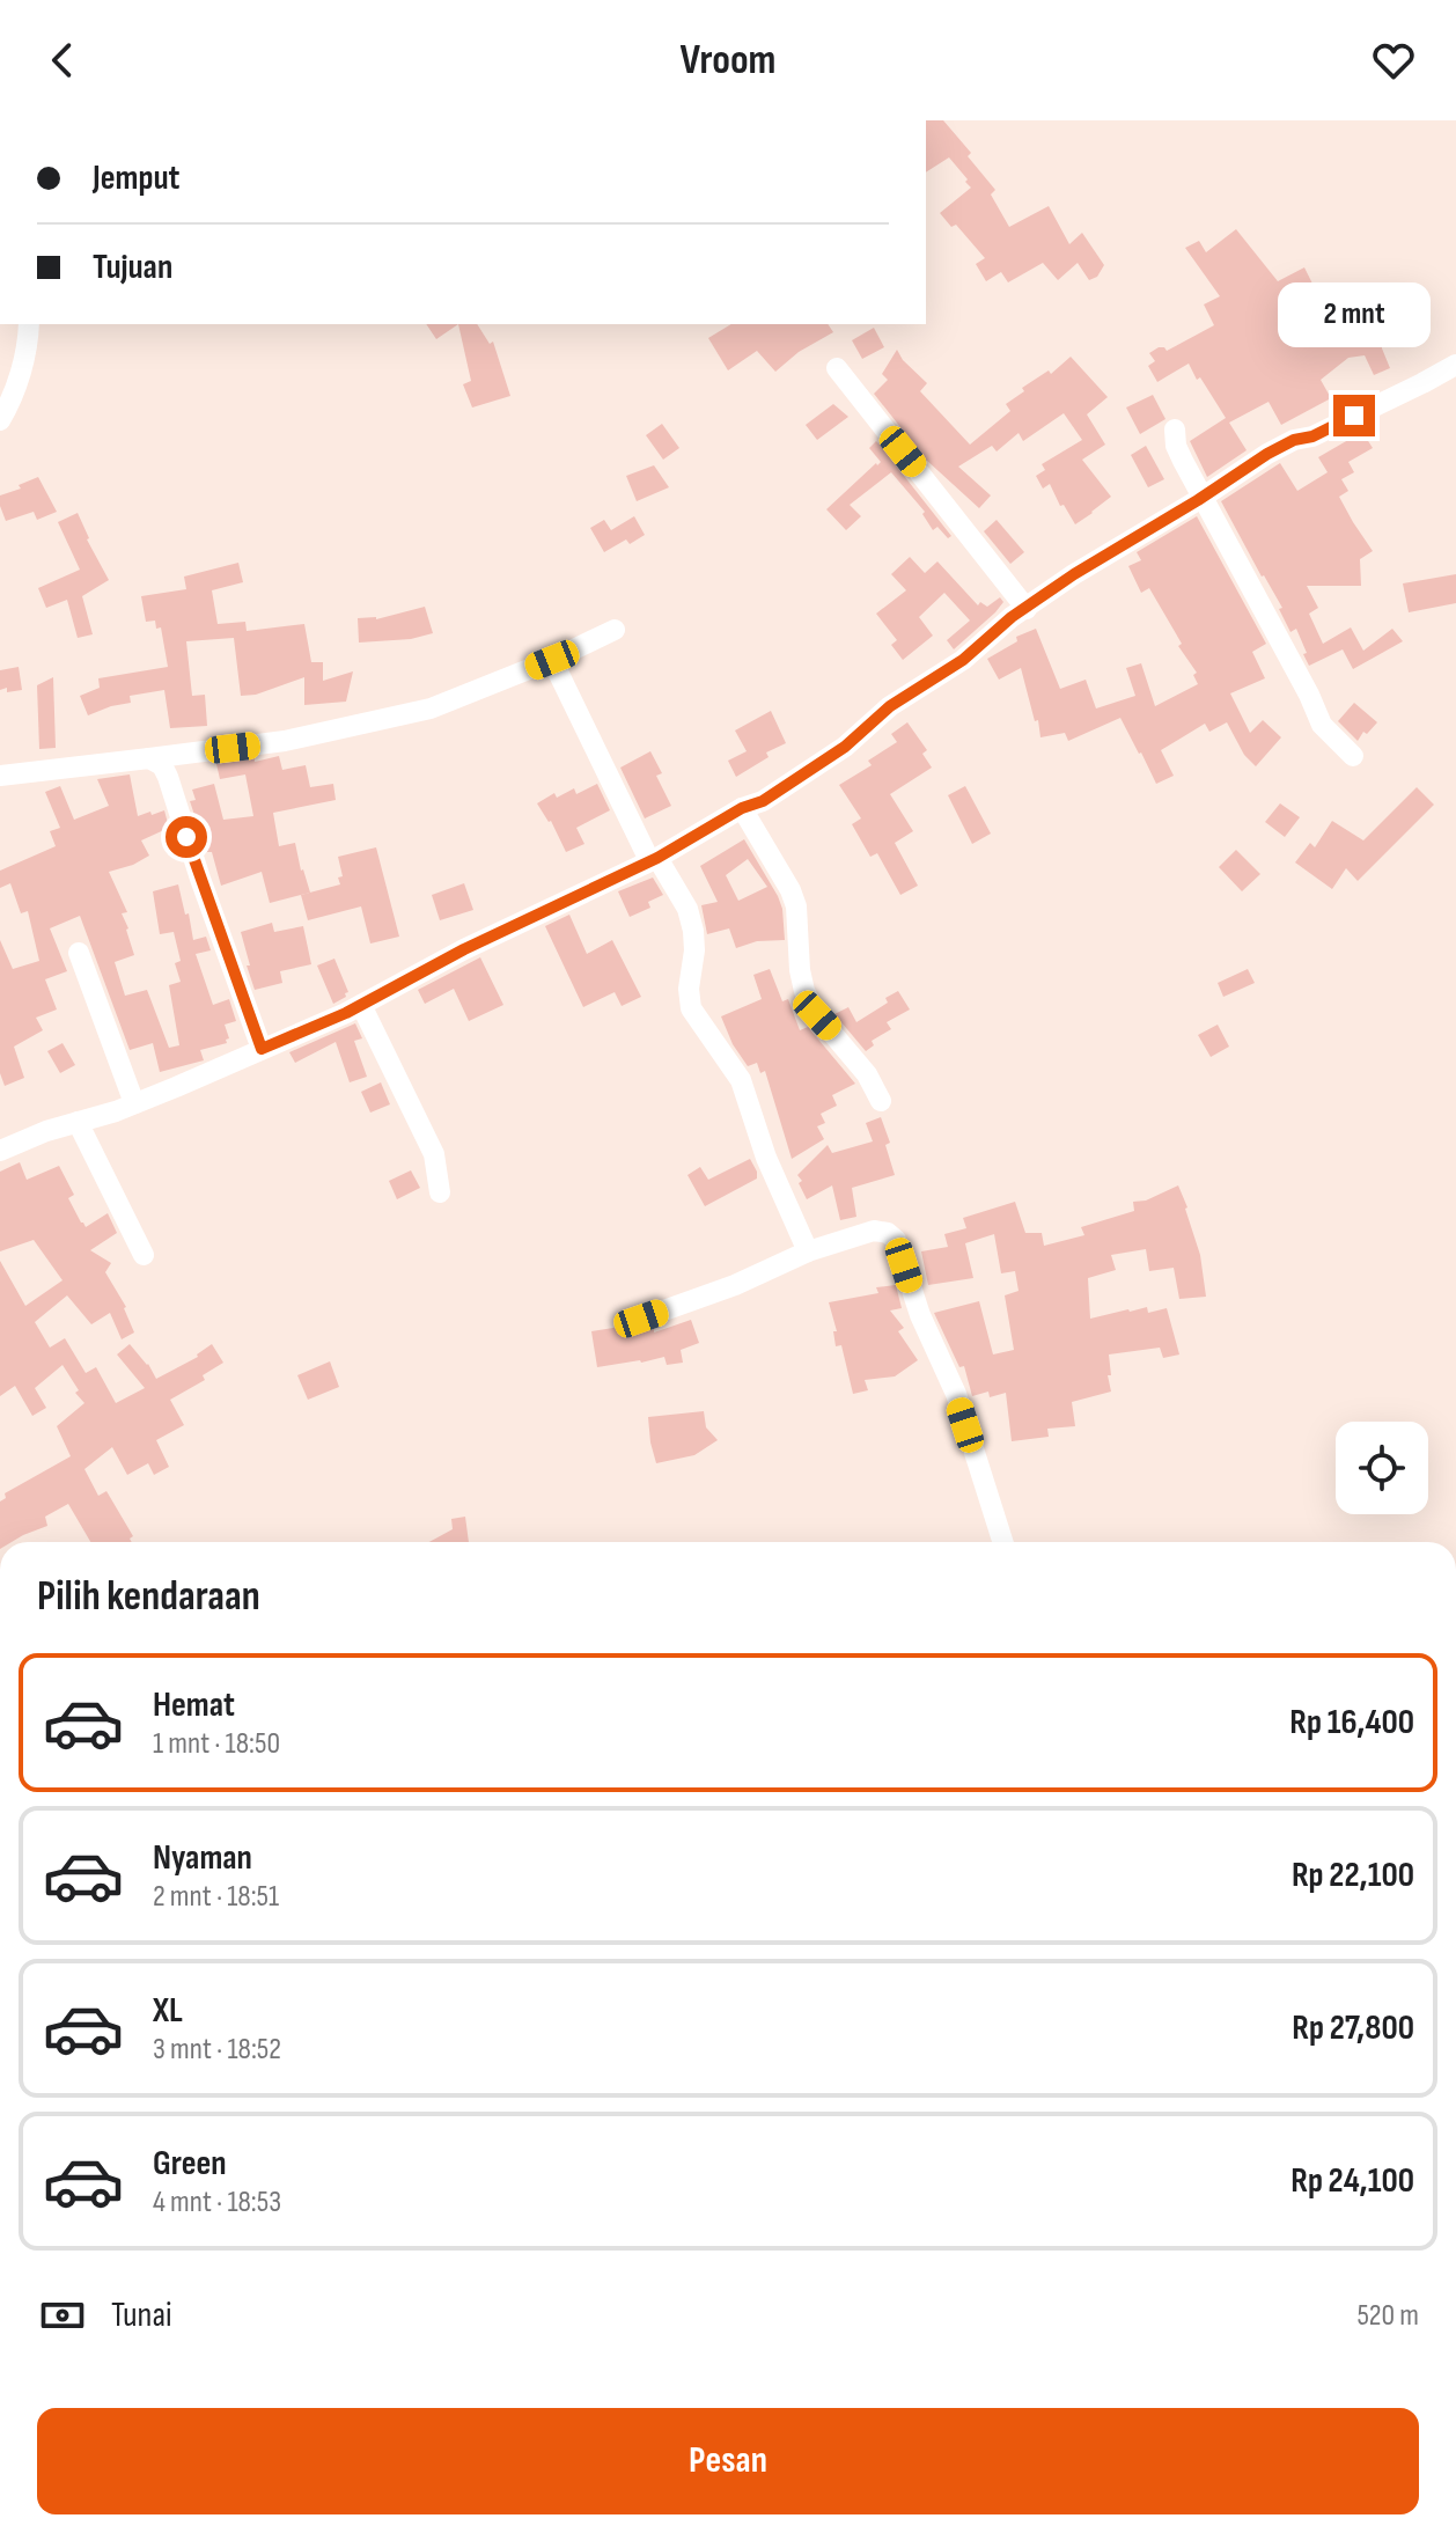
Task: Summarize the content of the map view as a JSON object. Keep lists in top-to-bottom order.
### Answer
{
  "page": {
    "header": "Vroom",
    "banner": ["Jemput", "Tujuan"],
    "bubble": "2 mnt",
    "heading": "Pilih kendaraan",
    "list": [
      {
        "name": "Hemat",
        "note": "1 mnt · 18:50",
        "value": "Rp 16,400"
      },
      {
        "name": "Nyaman",
        "note": "2 mnt · 18:51",
        "value": "Rp 22,100"
      },
      {
        "name": "XL",
        "note": "3 mnt · 18:52",
        "value": "Rp 27,800"
      },
      {
        "name": "Green",
        "note": "4 mnt · 18:53",
        "value": "Rp 24,100"
      }
    ],
    "pay": ["Tunai", "520 m"],
    "buttons": "Pesan"
  }
}
